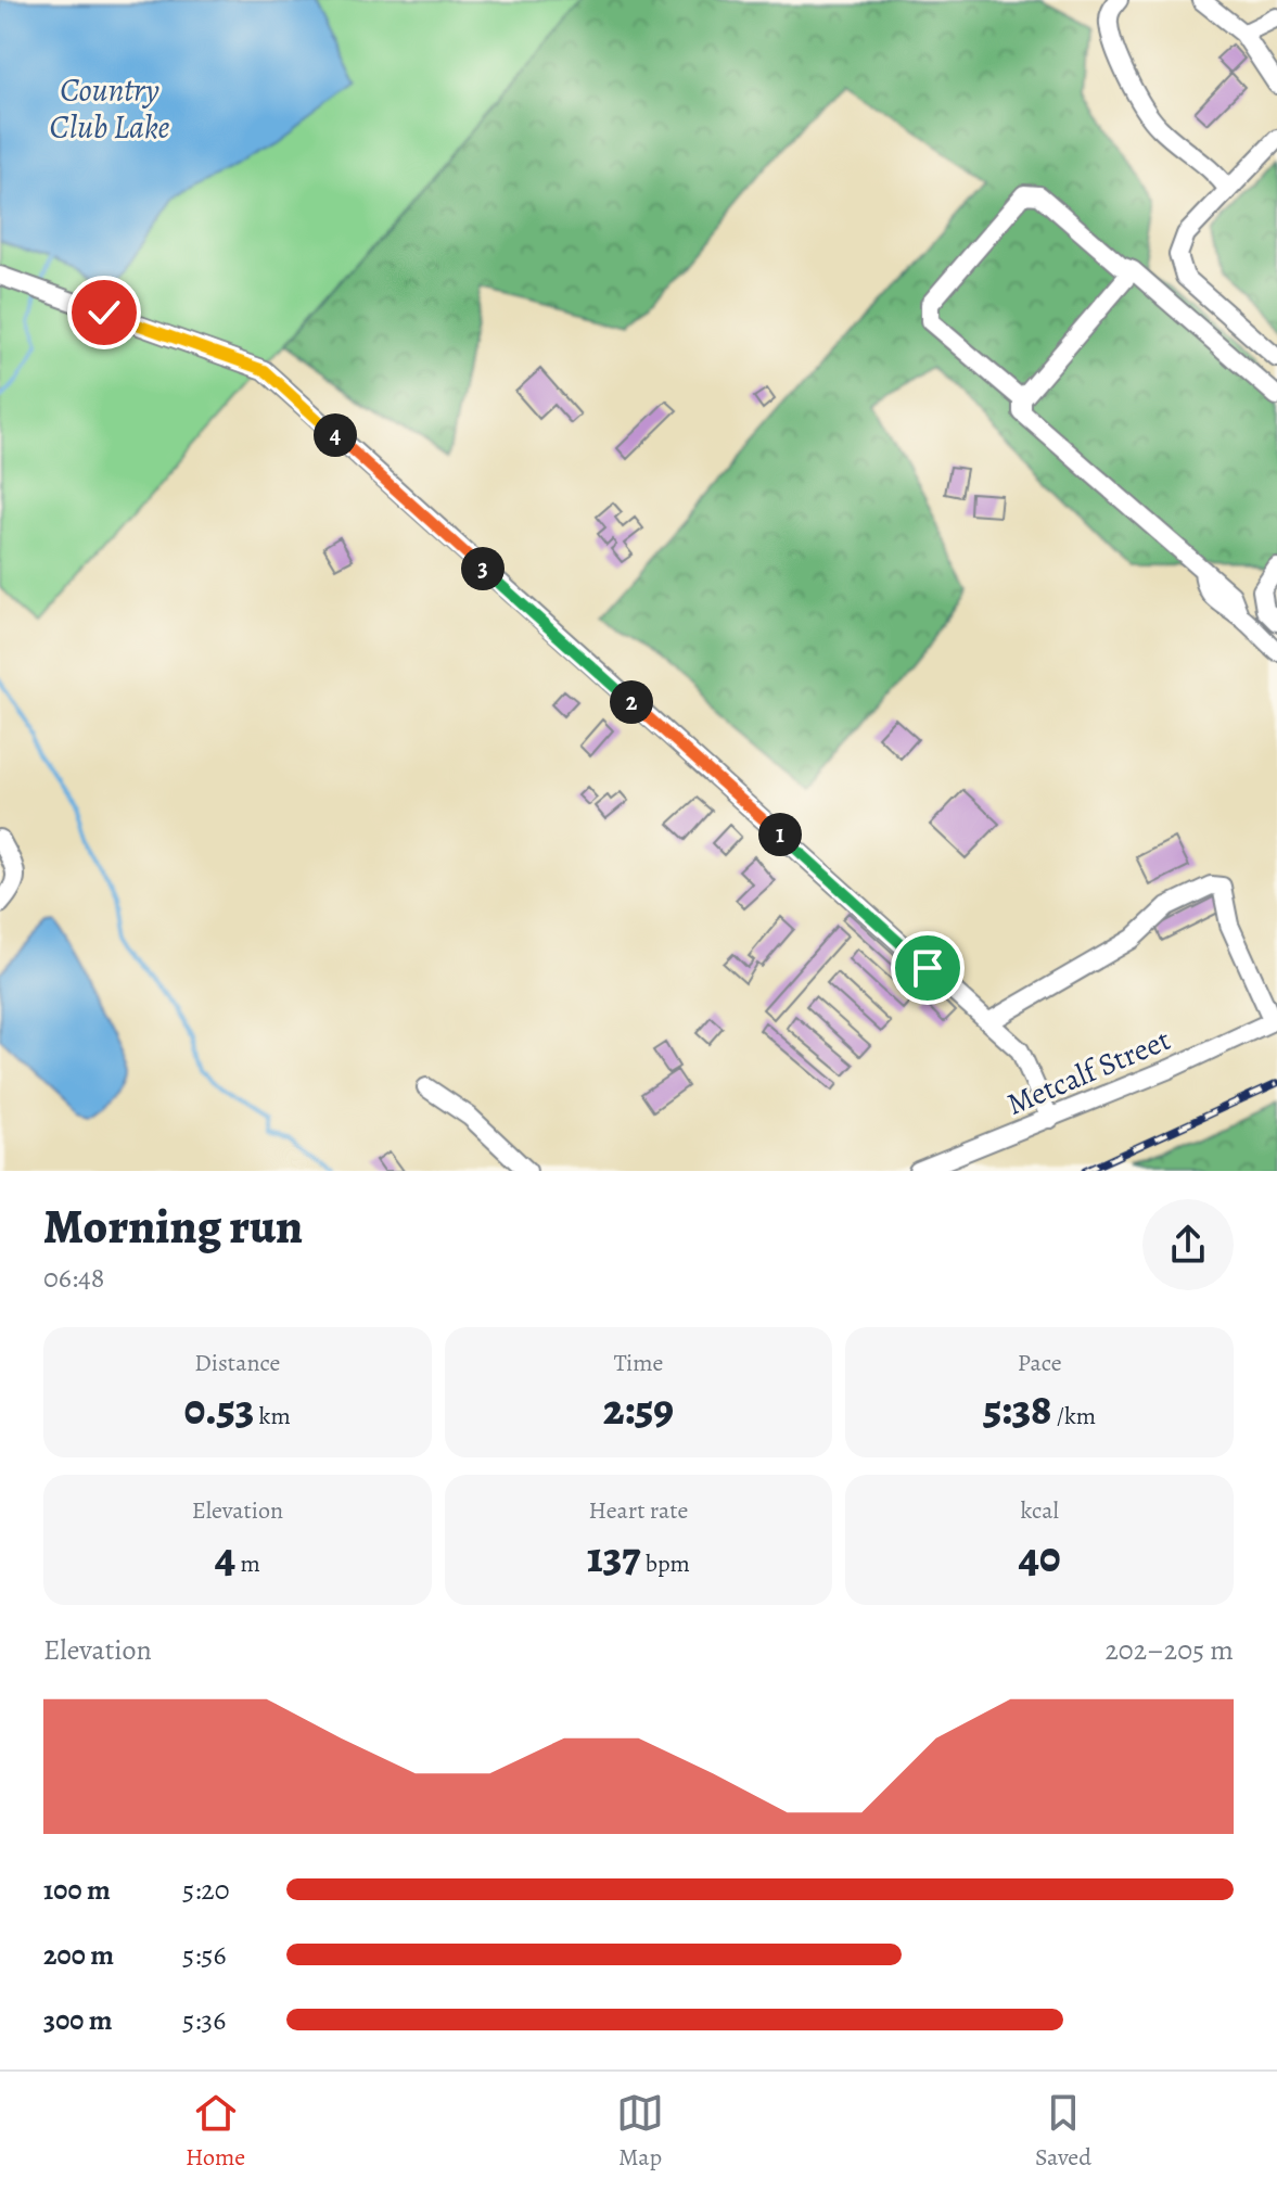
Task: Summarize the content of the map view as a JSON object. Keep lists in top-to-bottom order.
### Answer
{
  "streets": {
    "street": ["Metcalf Street"]
  },
  "water": ["Country Club Lake"],
  "page": {
    "pins": [
      "4",
      "3",
      "2",
      "1"
    ],
    "heading": ["Morning run", "06:48"],
    "stats": [
      ["Distance", "0.53 km"],
      ["Time", "2:59"],
      ["Pace", "5:38 /km"],
      ["Elevation", "4 m"],
      ["Heart rate", "137 bpm"],
      ["kcal", "40"]
    ],
    "chart": ["Elevation", "202–205 m"],
    "list": [
      {
        "name": "100 m",
        "note": "5:20"
      },
      {
        "name": "200 m",
        "note": "5:56"
      },
      {
        "name": "300 m",
        "note": "5:36"
      }
    ],
    "tabs": ["Home", "Map", "Saved"]
  }
}
